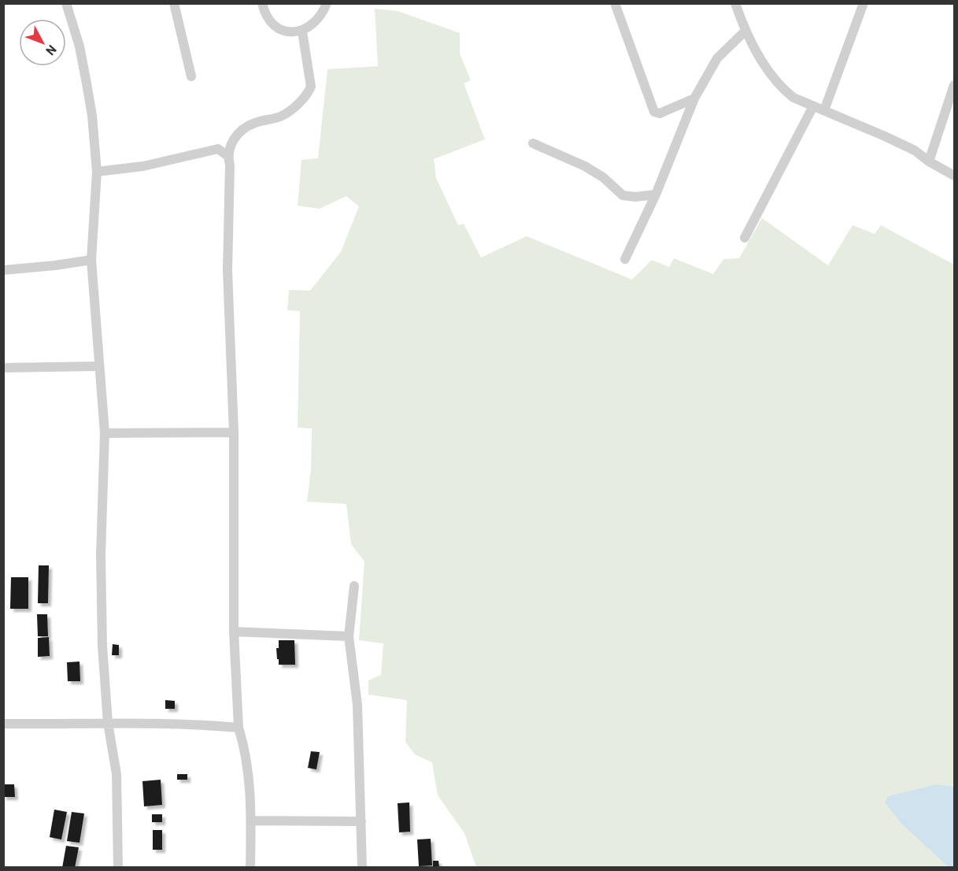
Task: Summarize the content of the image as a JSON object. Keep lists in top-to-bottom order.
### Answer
{
  "north": "bottom right"
}
